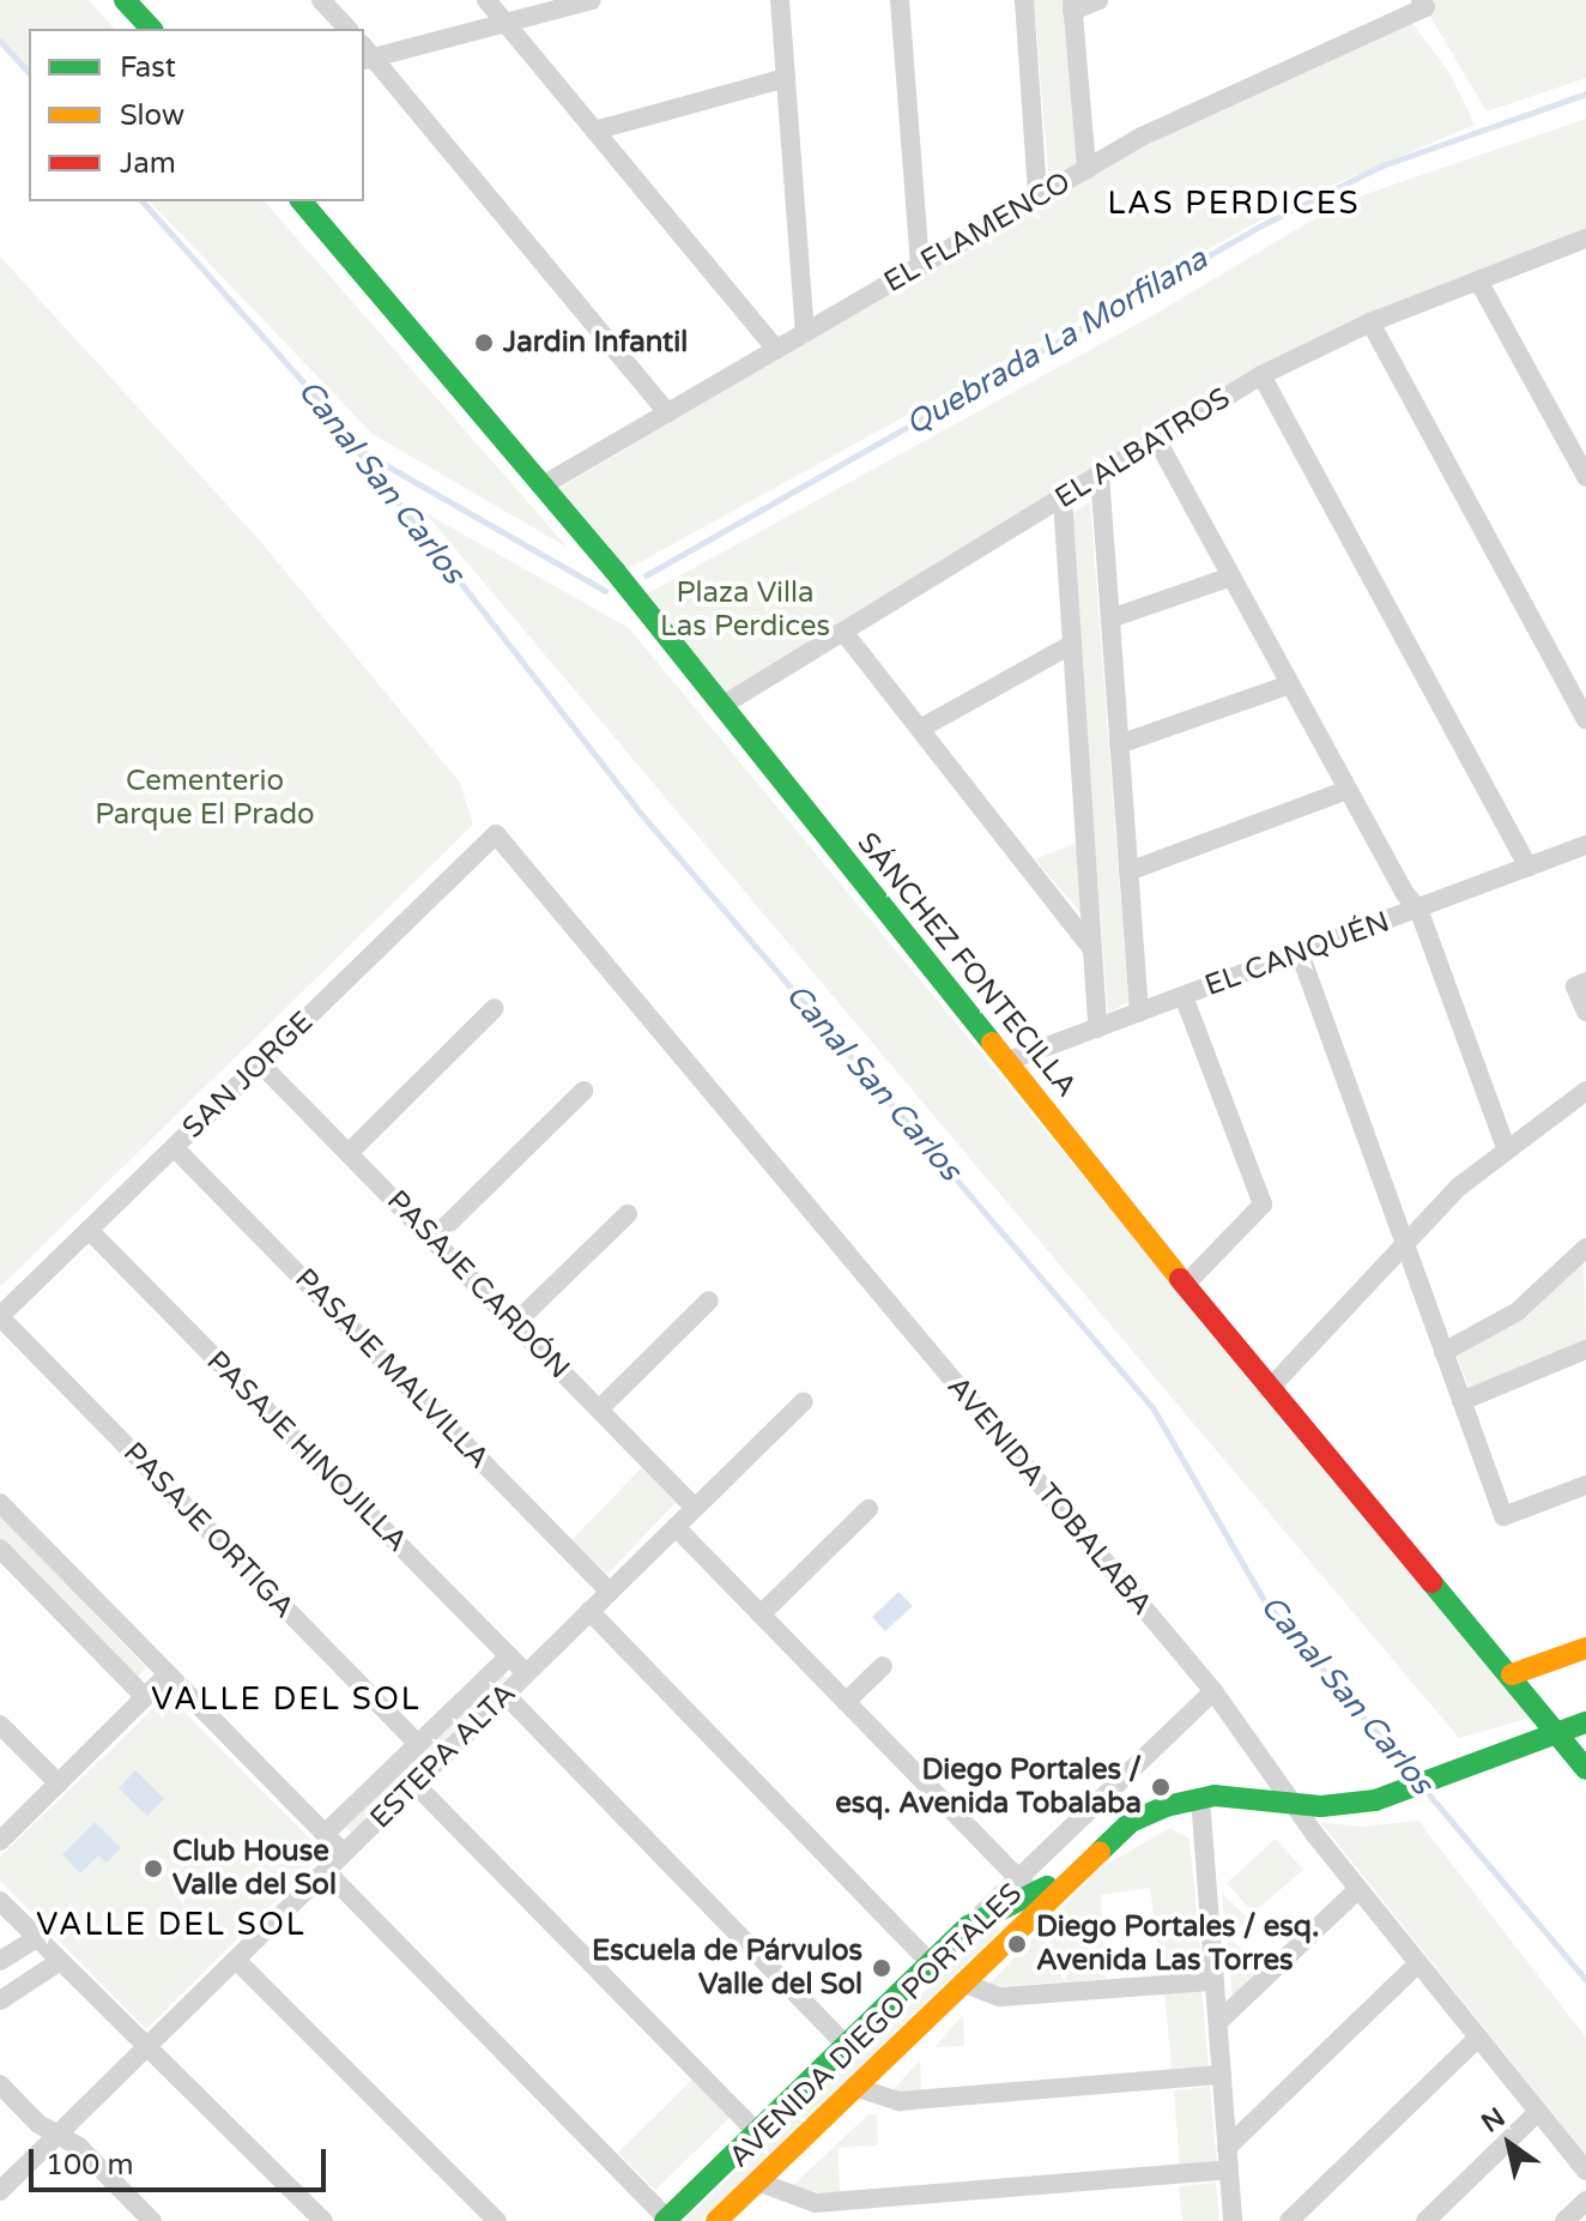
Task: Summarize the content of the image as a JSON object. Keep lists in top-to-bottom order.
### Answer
{
  "streets": {
    "street": [
      "EL FLAMENCO",
      "EL ALBATROS",
      "EL CANQUÉN",
      "SÁNCHEZ FONTECILLA",
      "SAN JORGE",
      "PASAJE CARDÓN",
      "PASAJE MALVILLA",
      "PASAJE HINOJILLA",
      "AVENIDA TOBALABA",
      "PASAJE ORTIGA",
      "ESTEPA ALTA",
      "AVENIDA DIEGO PORTALES"
    ]
  },
  "crossings": [
    ["EL FLAMENCO", "SÁNCHEZ FONTECILLA"],
    ["EL ALBATROS", "SÁNCHEZ FONTECILLA"],
    ["EL CANQUÉN", "SÁNCHEZ FONTECILLA"],
    ["SÁNCHEZ FONTECILLA", "AVENIDA DIEGO PORTALES"],
    ["SAN JORGE", "PASAJE CARDÓN"],
    ["SAN JORGE", "PASAJE MALVILLA"],
    ["SAN JORGE", "PASAJE HINOJILLA"],
    ["SAN JORGE", "AVENIDA TOBALABA"],
    ["SAN JORGE", "PASAJE ORTIGA"],
    ["PASAJE CARDÓN", "ESTEPA ALTA"],
    ["PASAJE MALVILLA", "ESTEPA ALTA"],
    ["PASAJE HINOJILLA", "ESTEPA ALTA"],
    ["AVENIDA TOBALABA", "AVENIDA DIEGO PORTALES"],
    ["PASAJE ORTIGA", "ESTEPA ALTA"]
  ],
  "districts": ["LAS PERDICES", "VALLE DEL SOL", "VALLE DEL SOL"],
  "water": ["Quebrada La Morfilana", "Canal San Carlos"],
  "parks": ["Plaza Villa Las Perdices", "Cementerio Parque El Prado"],
  "places": [
    "Jardin Infantil",
    "Diego Portales / esq. Avenida Tobalaba",
    "Club House Valle del Sol",
    "Diego Portales / esq. Avenida Las Torres",
    "Escuela de Párvulos Valle del Sol"
  ],
  "legend": ["Fast", "Slow", "Jam"],
  "scale_bar": "100 m",
  "north": "top left"
}
